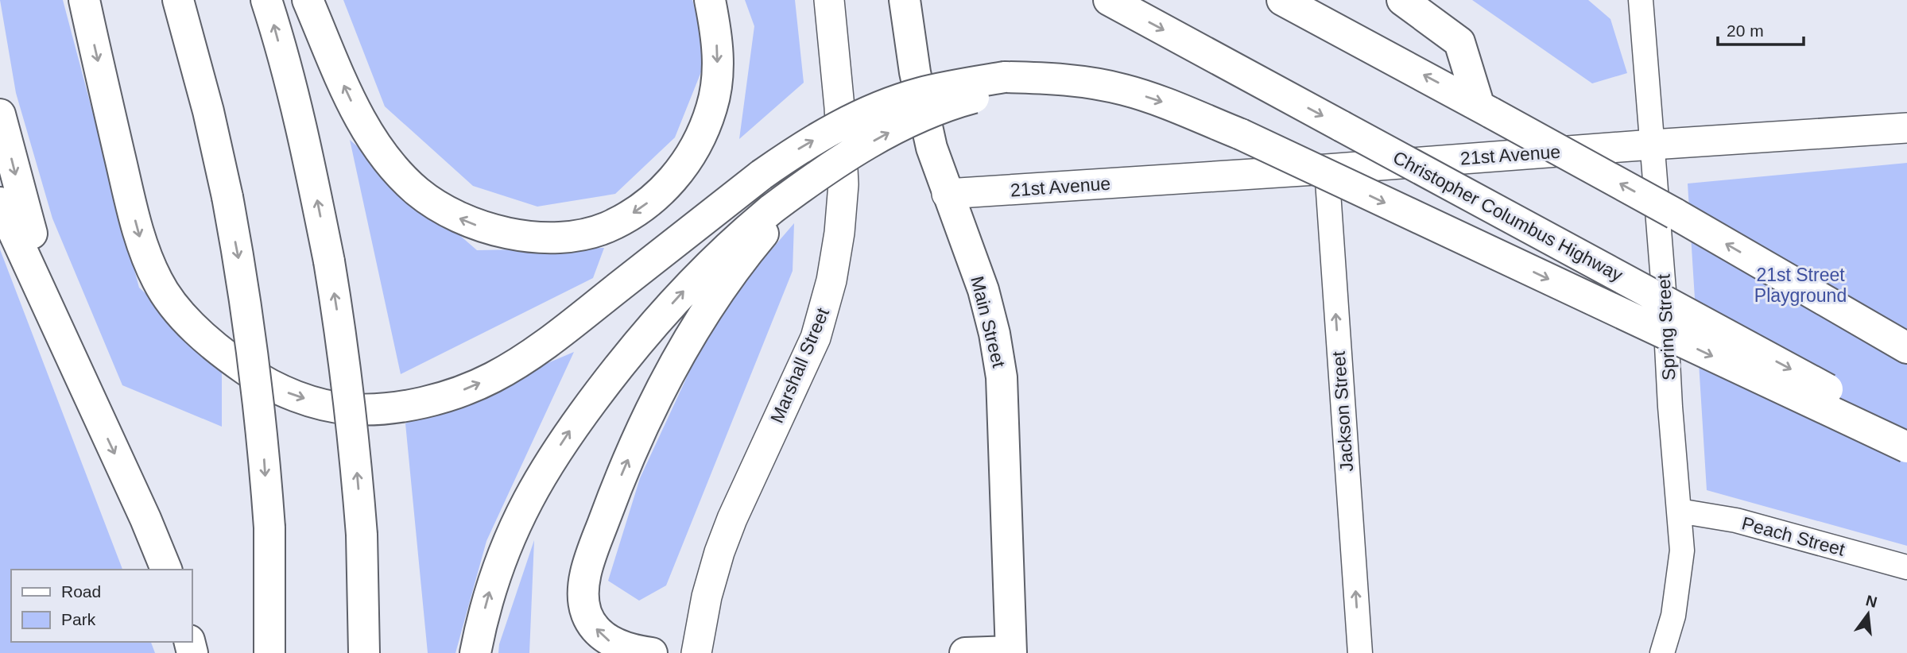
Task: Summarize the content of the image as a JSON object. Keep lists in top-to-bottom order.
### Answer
{
  "streets": {
    "main road": ["Christopher Columbus Highway", "Main Street"],
    "street": [
      "21st Avenue",
      "Spring Street",
      "Marshall Street",
      "Jackson Street",
      "Peach Street"
    ]
  },
  "crossings": [
    ["21st Avenue", "Main Street"],
    ["21st Avenue", "Spring Street"],
    ["21st Avenue", "Jackson Street"],
    ["Spring Street", "Peach Street"]
  ],
  "one_way": ["Jackson Street"],
  "parks": ["21st Street Playground"],
  "legend": ["Road", "Park"],
  "scale_bar": "20 m",
  "north": "top"
}
